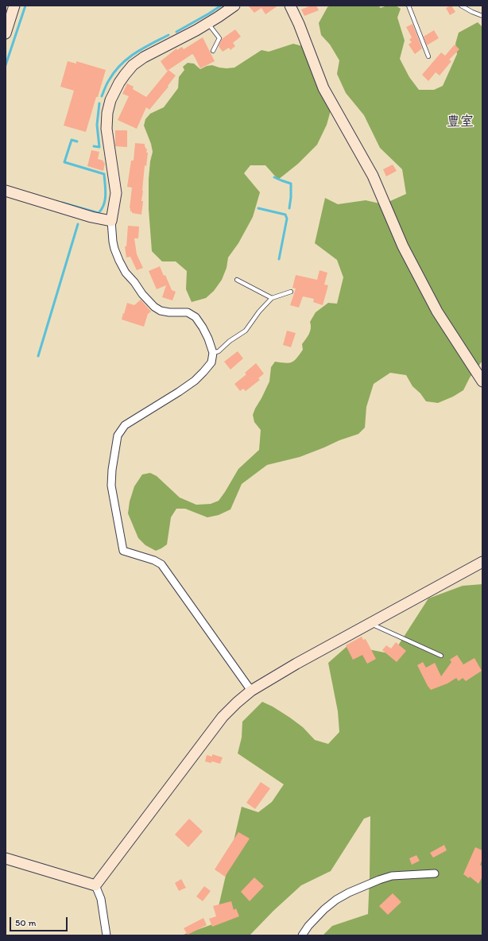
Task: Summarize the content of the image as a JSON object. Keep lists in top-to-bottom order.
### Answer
{
  "districts": ["豊室"],
  "scale_bar": "50 m"
}
